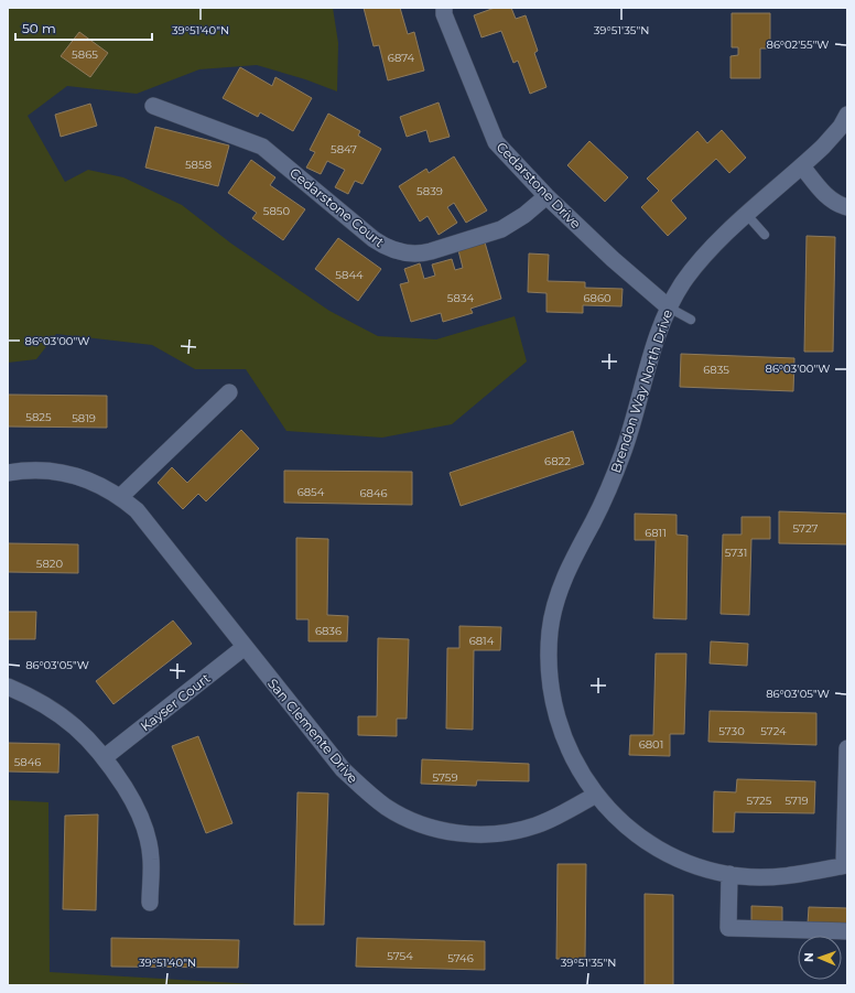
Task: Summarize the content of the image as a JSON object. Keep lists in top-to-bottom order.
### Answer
{
  "streets": {
    "street": [
      "Cedarstone Drive",
      "Cedarstone Court",
      "Brendon Way North Drive",
      "Kayser Court",
      "San Clemente Drive"
    ]
  },
  "crossings": [
    ["Cedarstone Drive", "Cedarstone Court"],
    ["Cedarstone Drive", "Brendon Way North Drive"],
    ["Brendon Way North Drive", "San Clemente Drive"],
    ["Kayser Court", "San Clemente Drive"]
  ],
  "house_numbers": [
    "5865",
    "6874",
    "5847",
    "5858",
    "5839",
    "5850",
    "5844",
    "5834",
    "6860",
    "6835",
    "5825",
    "5819",
    "6822",
    "6854",
    "6846",
    "5727",
    "6811",
    "5731",
    "5820",
    "6836",
    "6814",
    "5730",
    "5724",
    "6801",
    "5846",
    "5759",
    "5725",
    "5719",
    "5754",
    "5746"
  ],
  "scale_bar": "50 m",
  "north": "left",
  "coordinates": [
    "39°51'40\"N",
    "39°51'35\"N",
    "86°02'55\"W",
    "86°03'00\"W",
    "86°03'05\"W"
  ]
}
